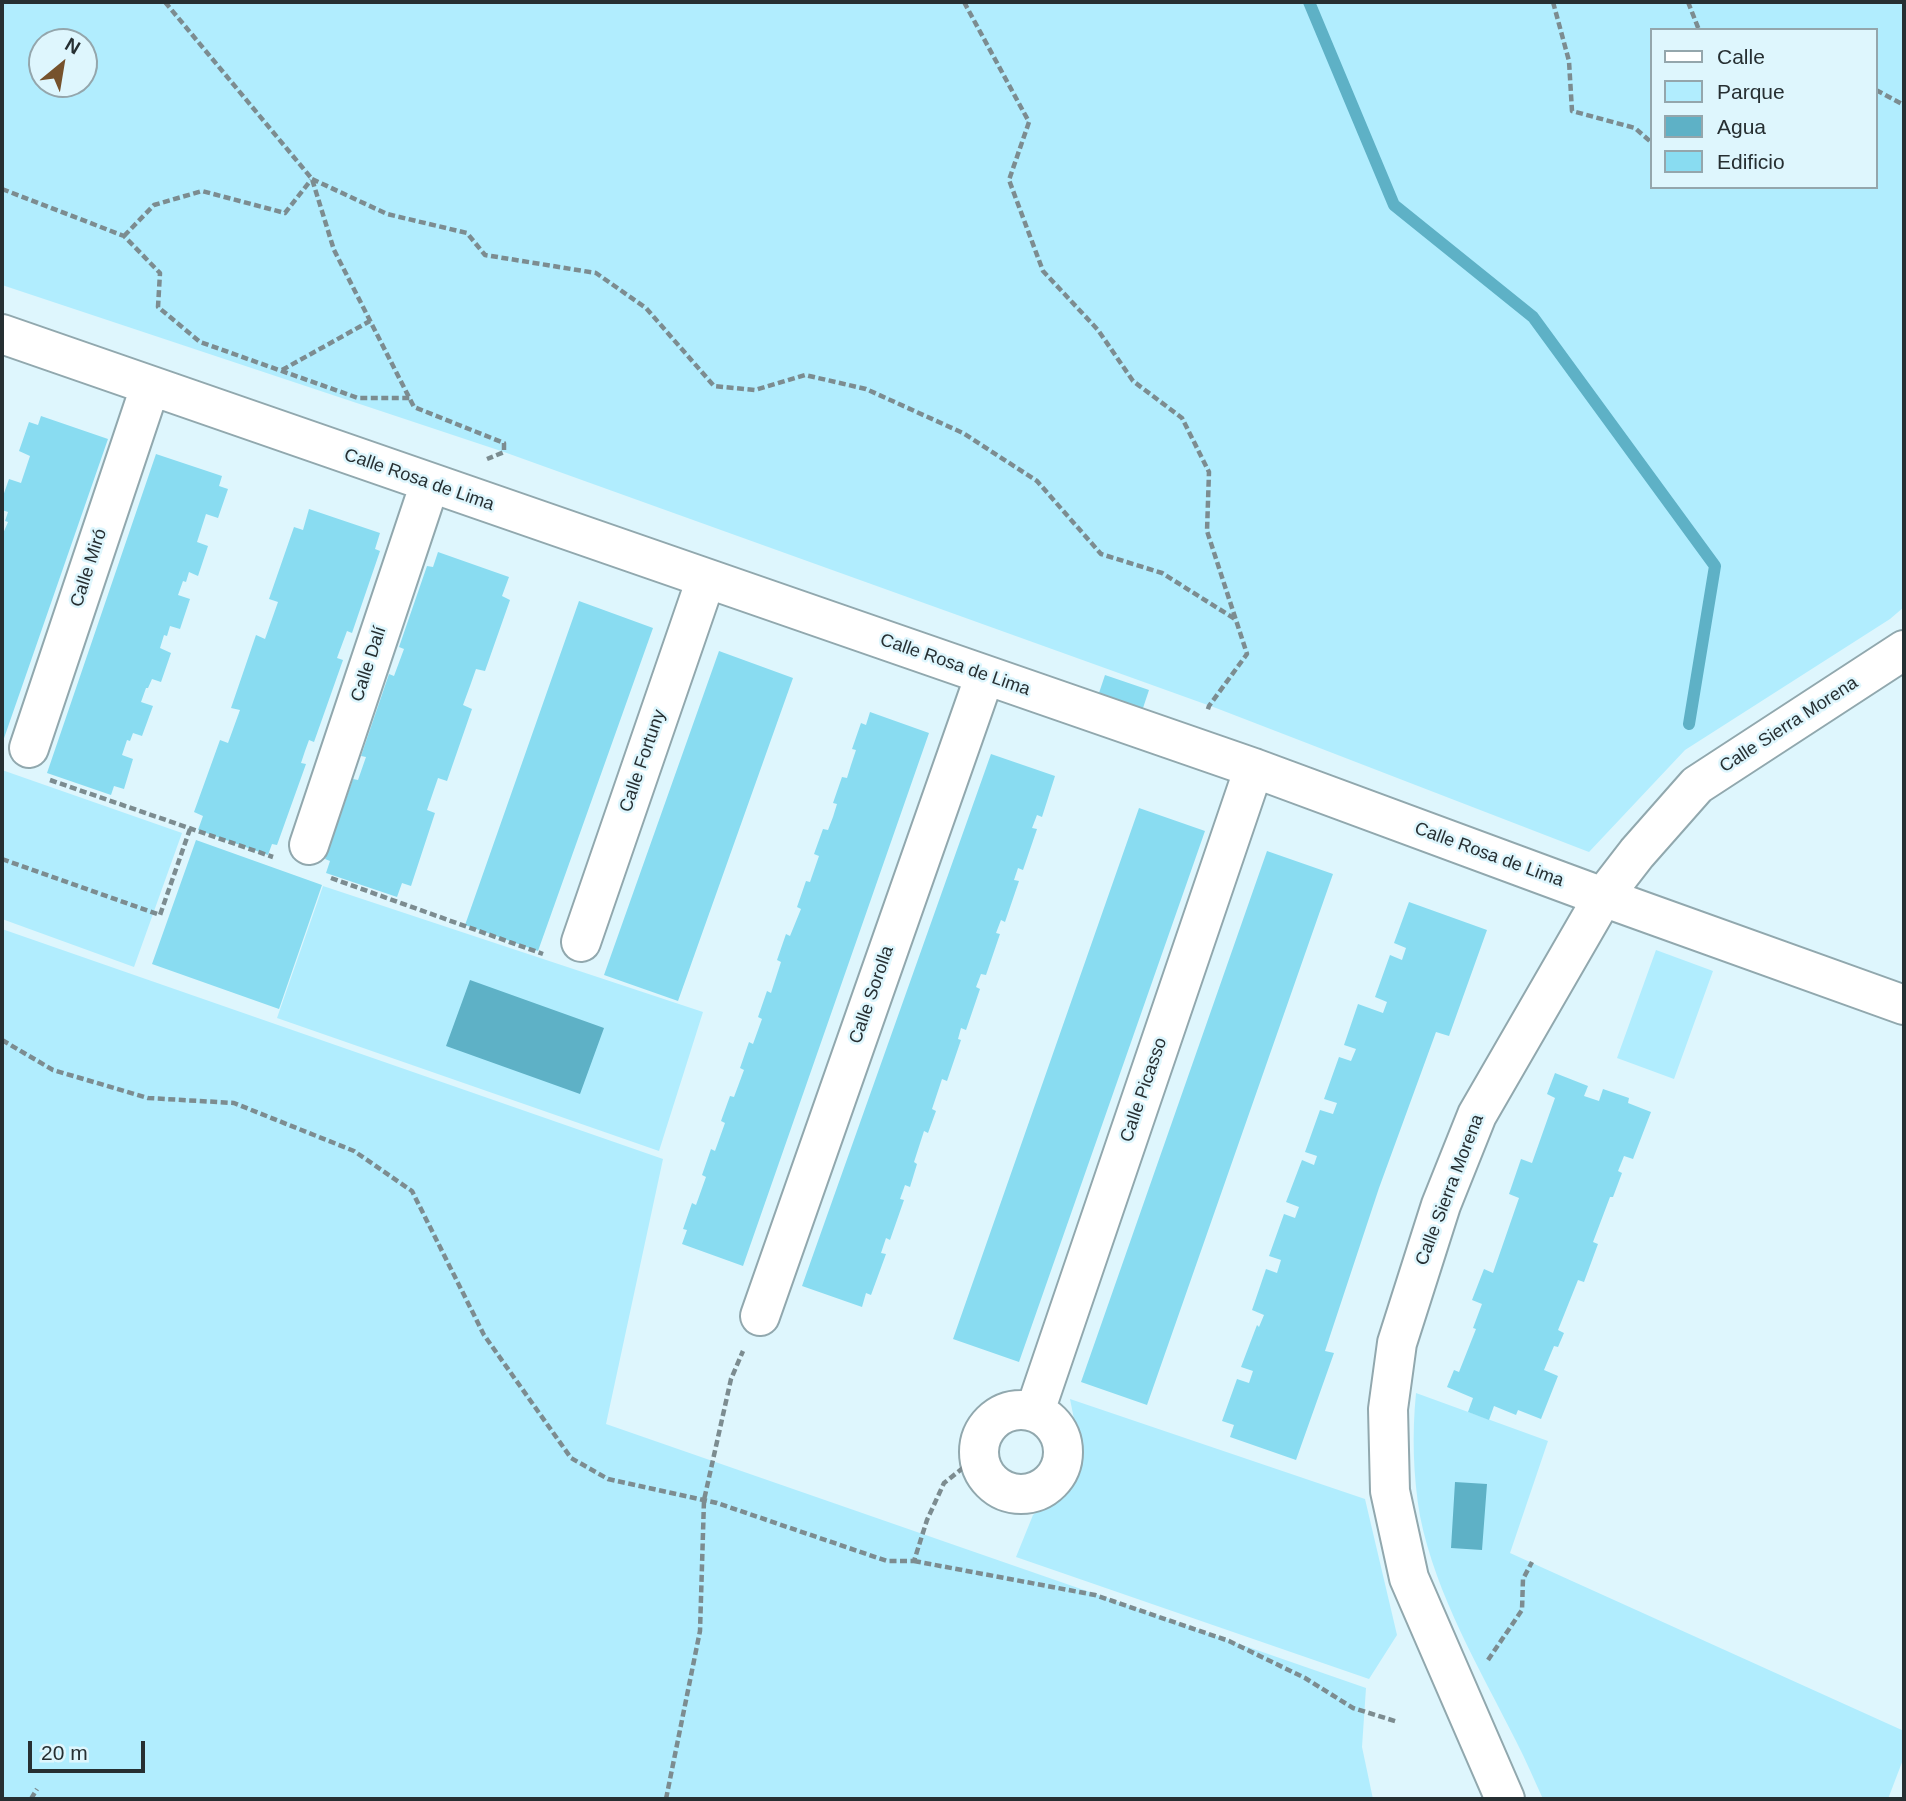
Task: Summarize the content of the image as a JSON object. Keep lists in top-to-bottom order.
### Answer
{
  "streets": {
    "street": [
      "Calle Rosa de Lima",
      "Calle Miró",
      "Calle Dalí",
      "Calle Sierra Morena",
      "Calle Fortuny",
      "Calle Sorolla",
      "Calle Picasso"
    ]
  },
  "crossings": [
    ["Calle Rosa de Lima", "Calle Miró"],
    ["Calle Rosa de Lima", "Calle Dalí"],
    ["Calle Rosa de Lima", "Calle Sierra Morena"],
    ["Calle Rosa de Lima", "Calle Fortuny"],
    ["Calle Rosa de Lima", "Calle Sorolla"],
    ["Calle Rosa de Lima", "Calle Picasso"]
  ],
  "legend": [
    "Calle",
    "Parque",
    "Agua",
    "Edificio"
  ],
  "scale_bar": "20 m",
  "north": "top right"
}
